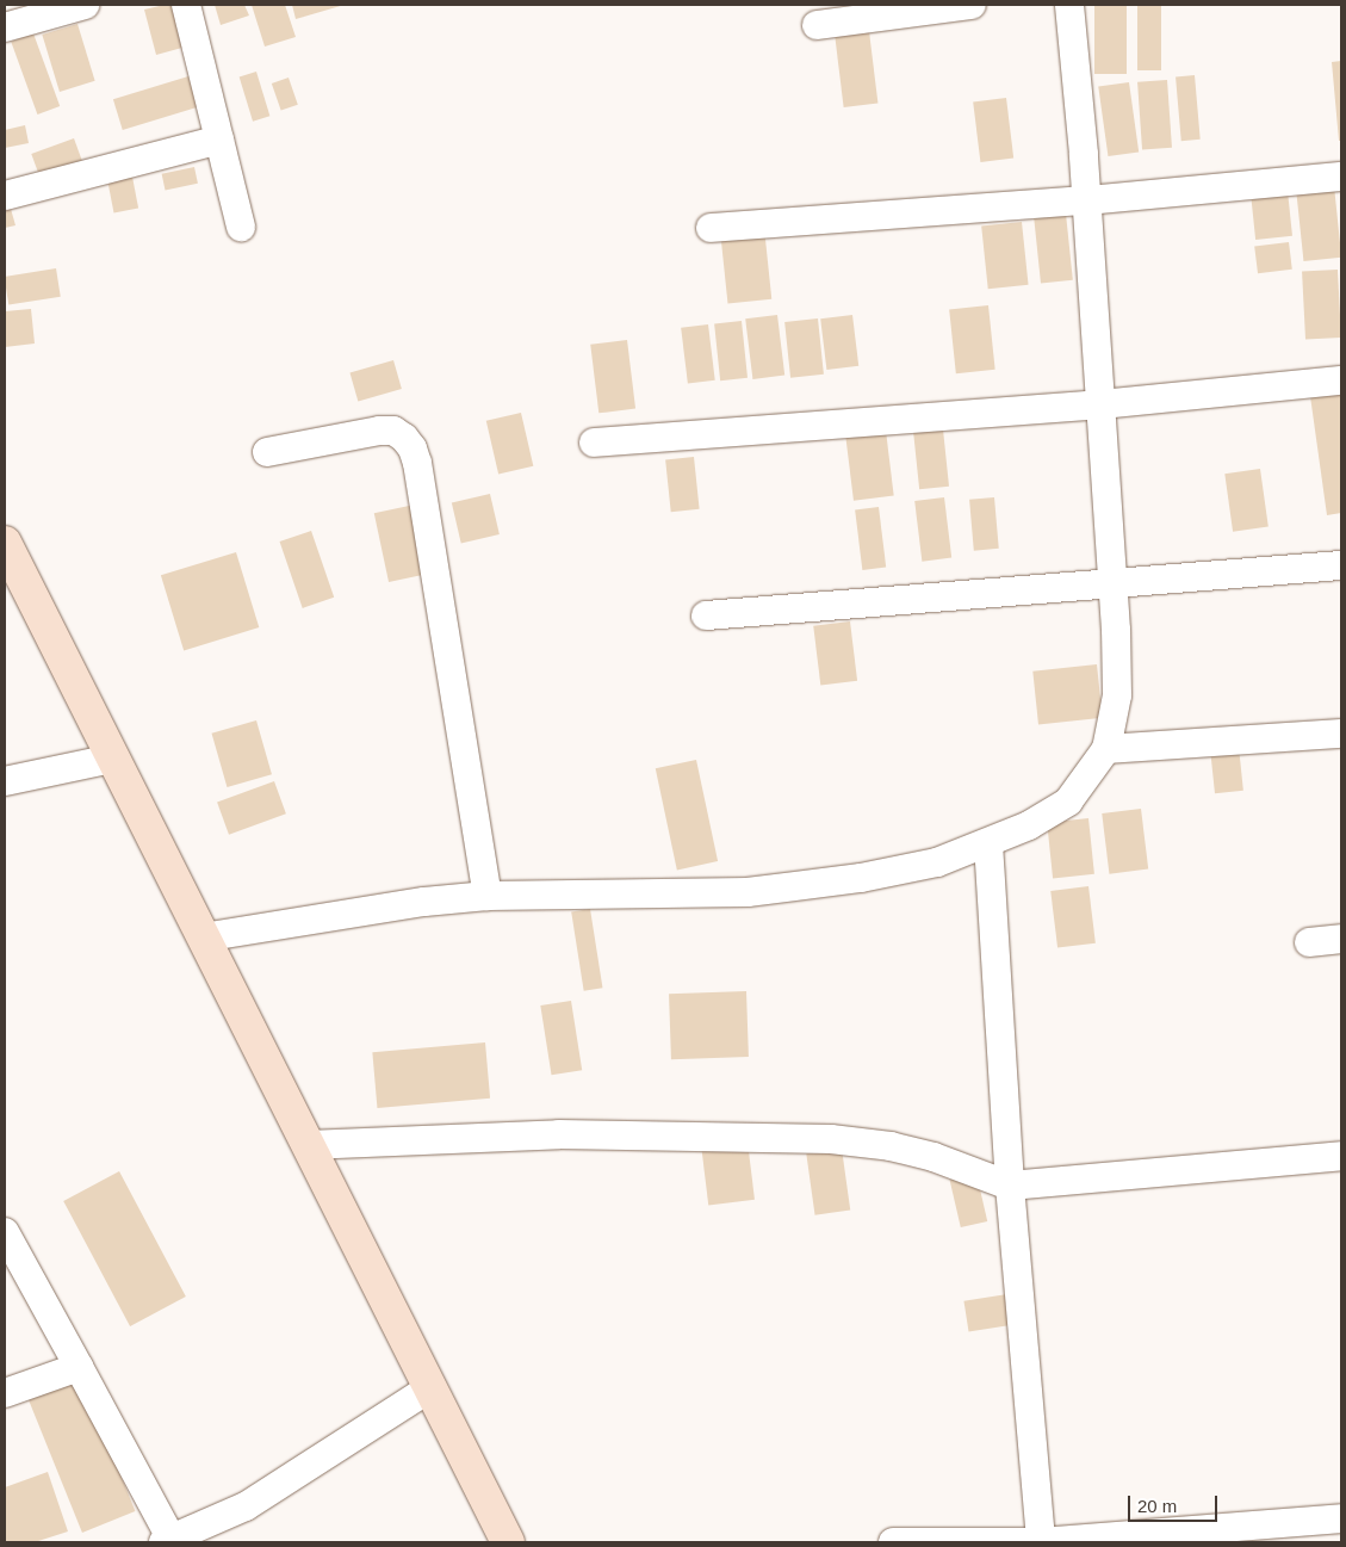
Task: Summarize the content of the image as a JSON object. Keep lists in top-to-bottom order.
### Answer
{
  "scale_bar": "20 m"
}
